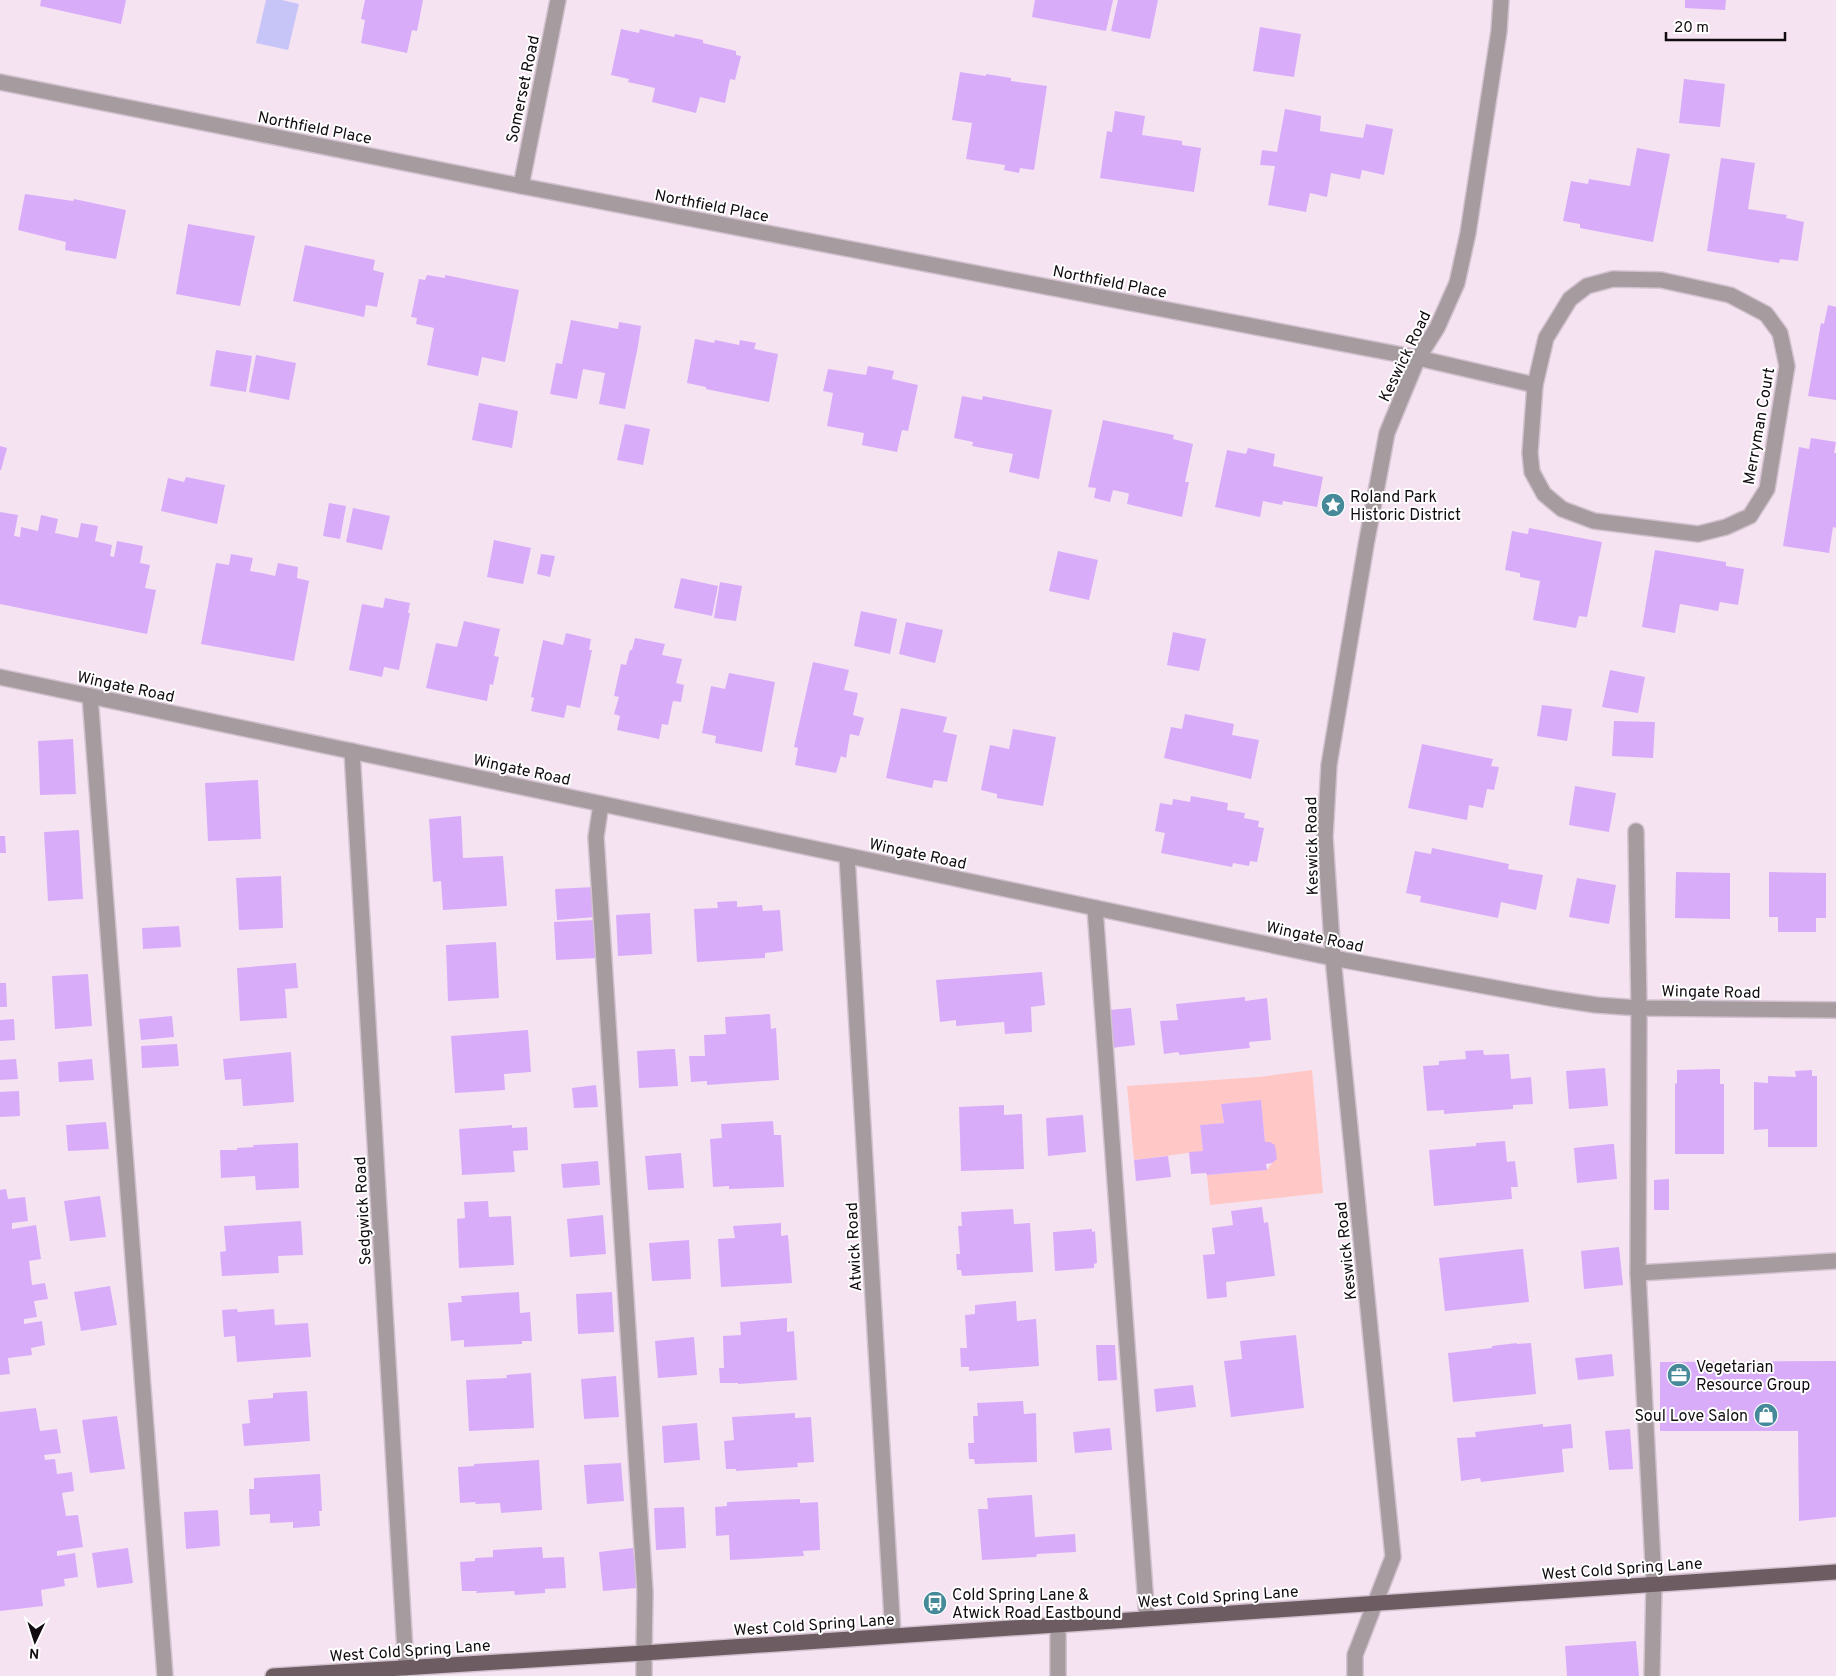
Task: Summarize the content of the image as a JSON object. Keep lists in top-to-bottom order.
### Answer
{
  "streets": {
    "main road": ["West Cold Spring Lane"],
    "street": [
      "Somerset Road",
      "Northfield Place",
      "Keswick Road",
      "Merryman Court",
      "Wingate Road",
      "Sedgwick Road",
      "Atwick Road"
    ]
  },
  "crossings": [
    ["Somerset Road", "Northfield Place"],
    ["Northfield Place", "Keswick Road"],
    ["Keswick Road", "Wingate Road"],
    ["Keswick Road", "West Cold Spring Lane"],
    ["Wingate Road", "Sedgwick Road"],
    ["Wingate Road", "Atwick Road"],
    ["Sedgwick Road", "West Cold Spring Lane"],
    ["Atwick Road", "West Cold Spring Lane"]
  ],
  "places": {
    "place": ["Roland Park Historic District"],
    "office": ["Vegetarian Resource Group"],
    "shop": ["Soul Love Salon"],
    "bus stop": ["Cold Spring Lane & Atwick Road Eastbound"]
  },
  "scale_bar": "20 m",
  "north": "bottom"
}
